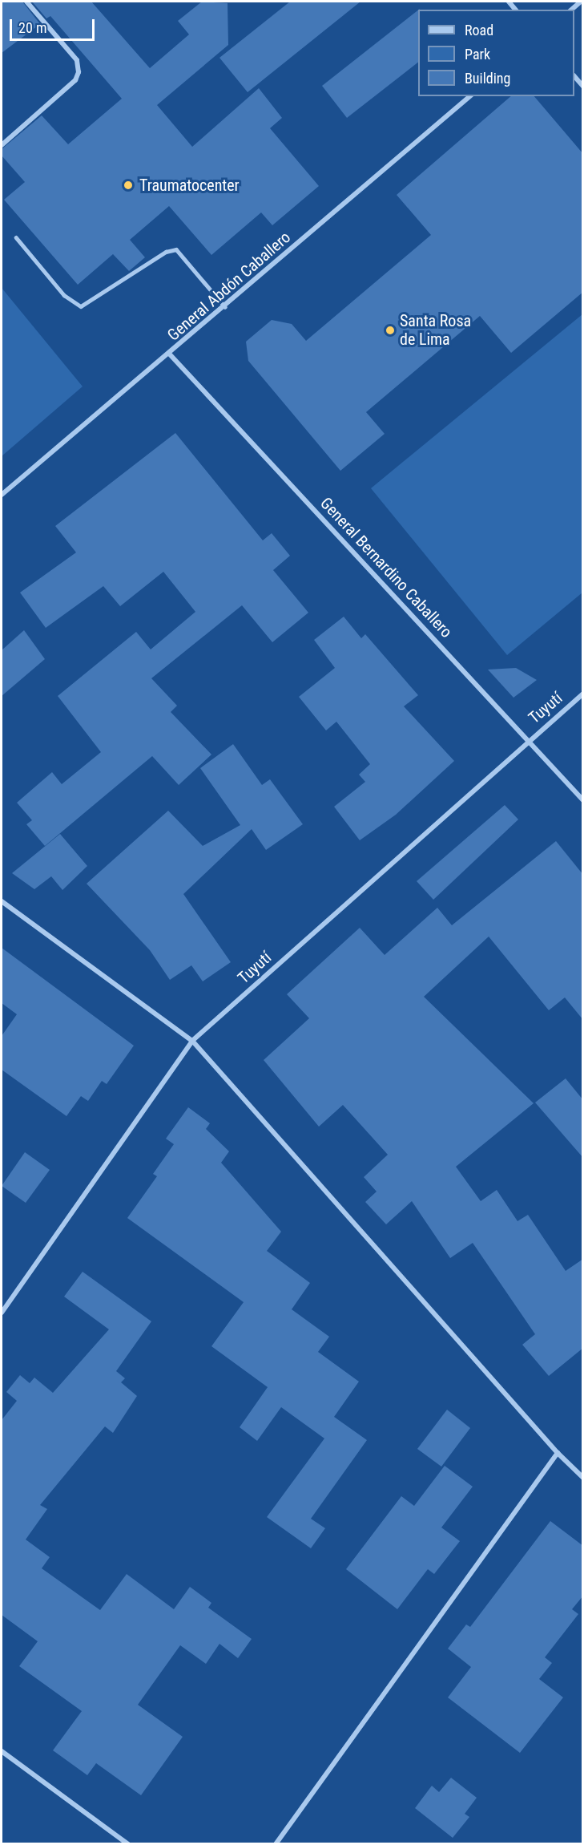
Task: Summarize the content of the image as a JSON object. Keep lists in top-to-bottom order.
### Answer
{
  "streets": {
    "street": ["General Abdón Caballero", "General Bernardino Caballero", "Tuyutí"]
  },
  "crossings": [
    ["General Abdón Caballero", "General Bernardino Caballero"],
    ["General Bernardino Caballero", "Tuyutí"]
  ],
  "places": ["Traumatocenter", "Santa Rosa de Lima"],
  "legend": ["Road", "Park", "Building"],
  "scale_bar": "20 m"
}
